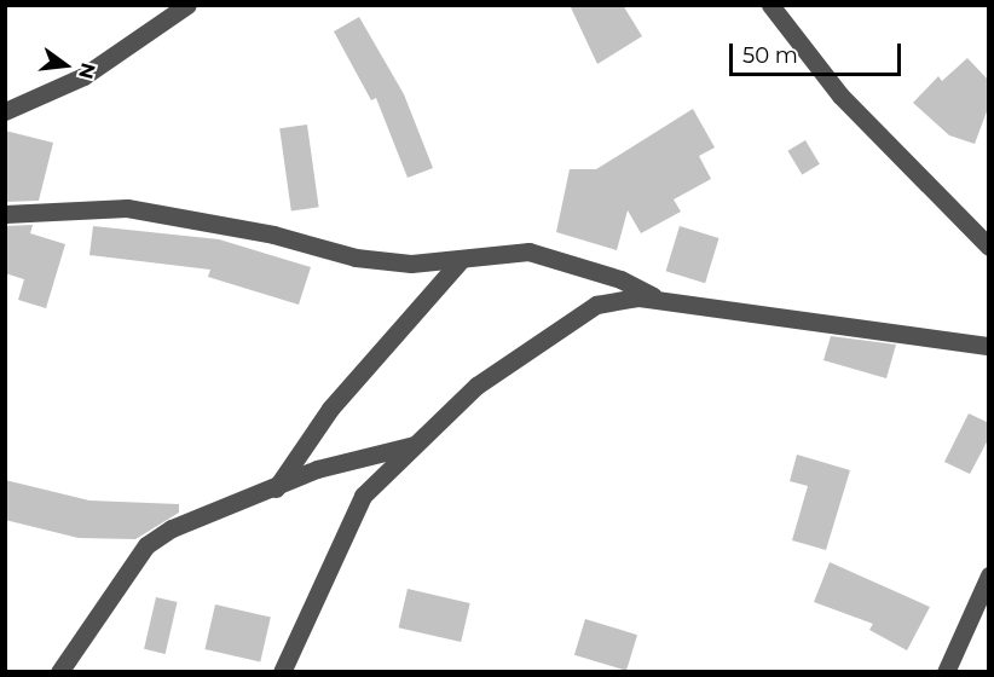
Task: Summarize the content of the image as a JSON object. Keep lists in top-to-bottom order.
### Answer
{
  "scale_bar": "50 m",
  "north": "right"
}
